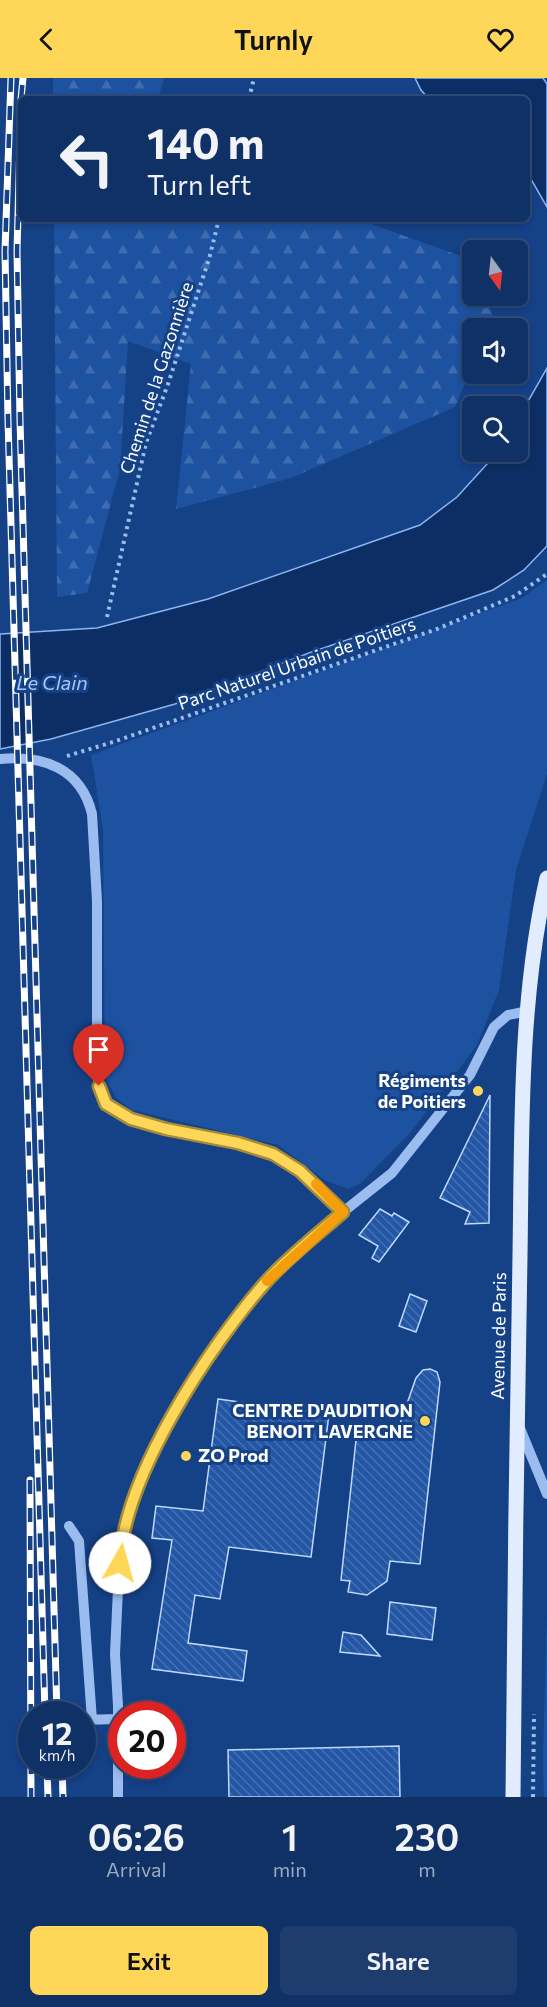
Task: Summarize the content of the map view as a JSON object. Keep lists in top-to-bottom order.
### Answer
{
  "streets": {
    "main road": ["Avenue de Paris"],
    "path": ["Chemin de la Gazonnière", "Parc Naturel Urbain de Poitiers"]
  },
  "water": ["Le Clain"],
  "places": ["Régiments de Poitiers", "CENTRE D'AUDITION BENOIT LAVERGNE", "ZO Prod"],
  "north": "bottom",
  "page": {
    "header": "Turnly",
    "turn": ["140 m", "Turn left"],
    "speed": "12 km/h",
    "limit": "20",
    "eta": [
      "06:26",
      "Arrival",
      "1",
      "min",
      "230",
      "m"
    ],
    "buttons": ["Exit", "Share"]
  }
}
